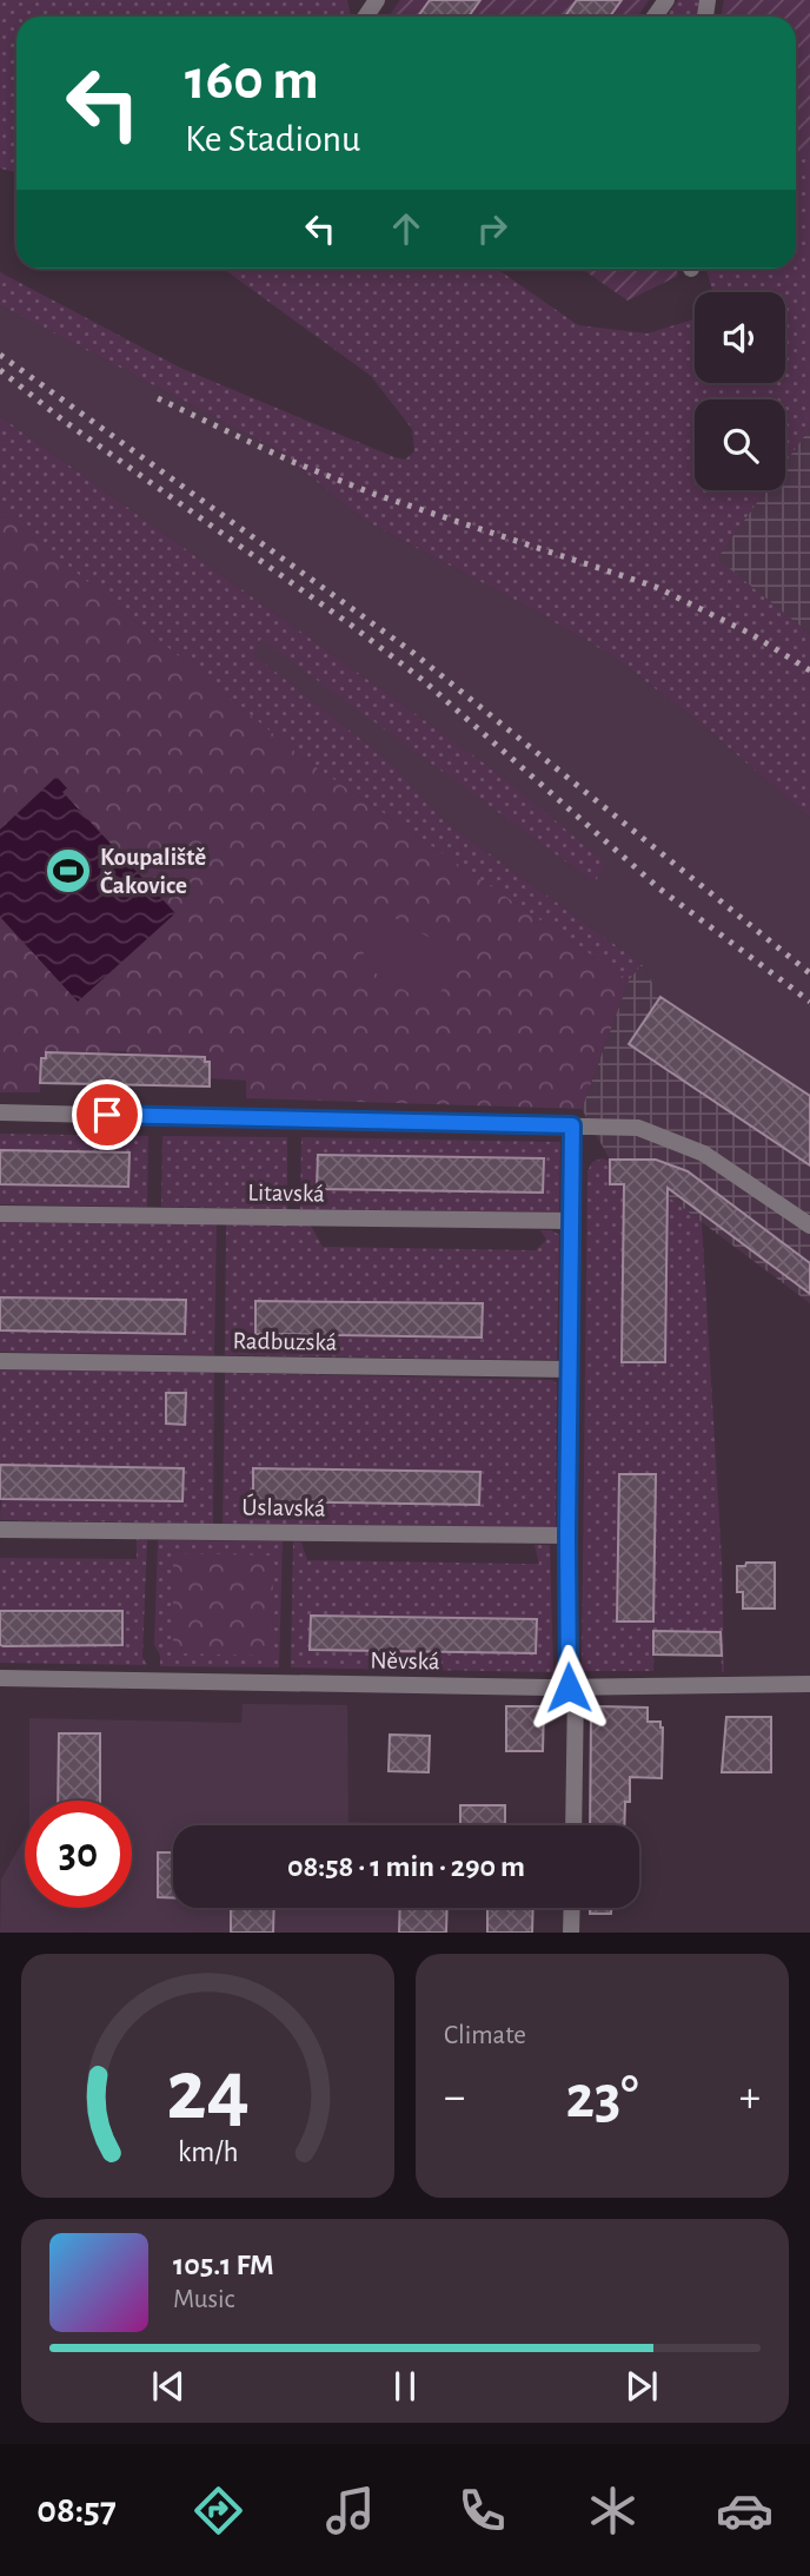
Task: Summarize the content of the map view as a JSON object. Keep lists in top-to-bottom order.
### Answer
{
  "streets": {
    "street": [
      "Litavská",
      "Radbuzská",
      "Úslavská",
      "Něvská"
    ]
  },
  "places": {
    "sports": ["Koupaliště Čakovice"]
  },
  "page": {
    "turn": ["160 m", "Ke Stadionu"],
    "limit": "30",
    "trip": "08:58 · 1 min · 290 m",
    "tile": "Climate",
    "heat": ["−", "23°", "+"],
    "song": ["105.1 FM", "Music"],
    "tabs": "08:57",
    "gauge": ["24", "km/h"]
  }
}
